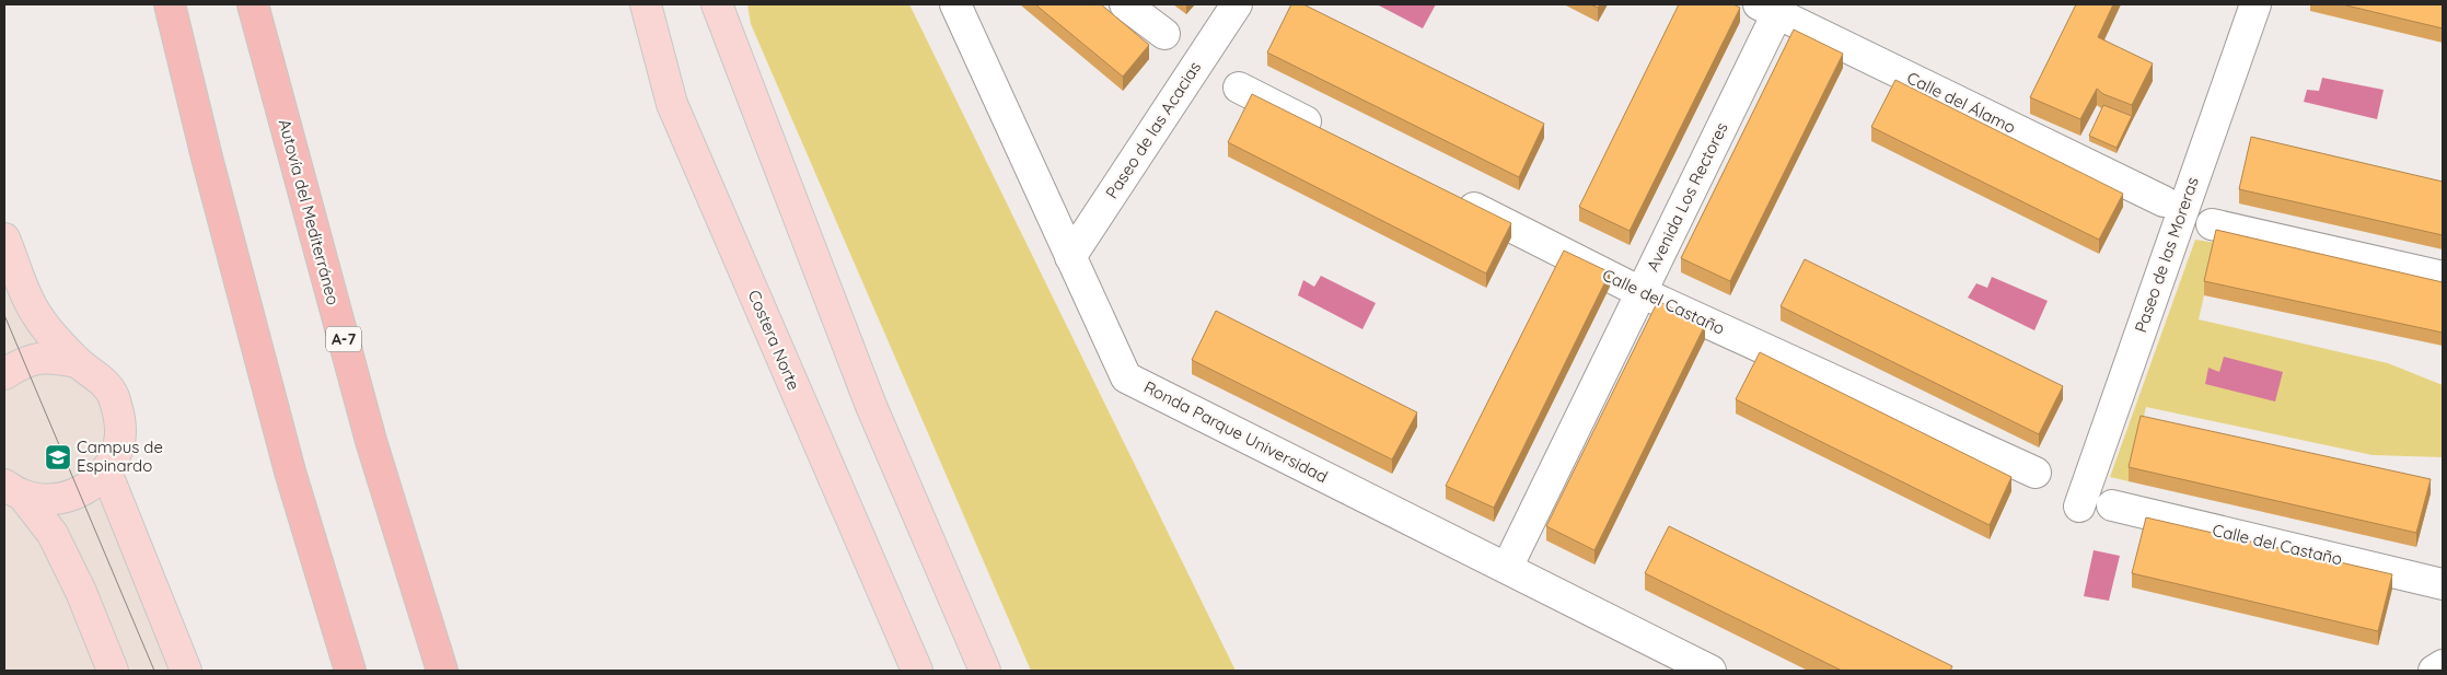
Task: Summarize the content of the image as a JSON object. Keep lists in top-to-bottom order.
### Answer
{
  "streets": {
    "highway": ["Autovía del Mediterráneo", "A-7"],
    "main road": ["Costera Norte"],
    "street": [
      "Calle del Álamo",
      "Paseo de las Acacias",
      "Avenida Los Rectores",
      "Paseo de las Moreras",
      "Calle del Castaño",
      "Ronda Parque Universidad"
    ]
  },
  "crossings": [
    ["Calle del Álamo", "Avenida Los Rectores"],
    ["Paseo de las Acacias", "Ronda Parque Universidad"],
    ["Avenida Los Rectores", "Calle del Castaño"],
    ["Avenida Los Rectores", "Ronda Parque Universidad"]
  ],
  "places": {
    "school or university": ["Campus de Espinardo"]
  }
}
